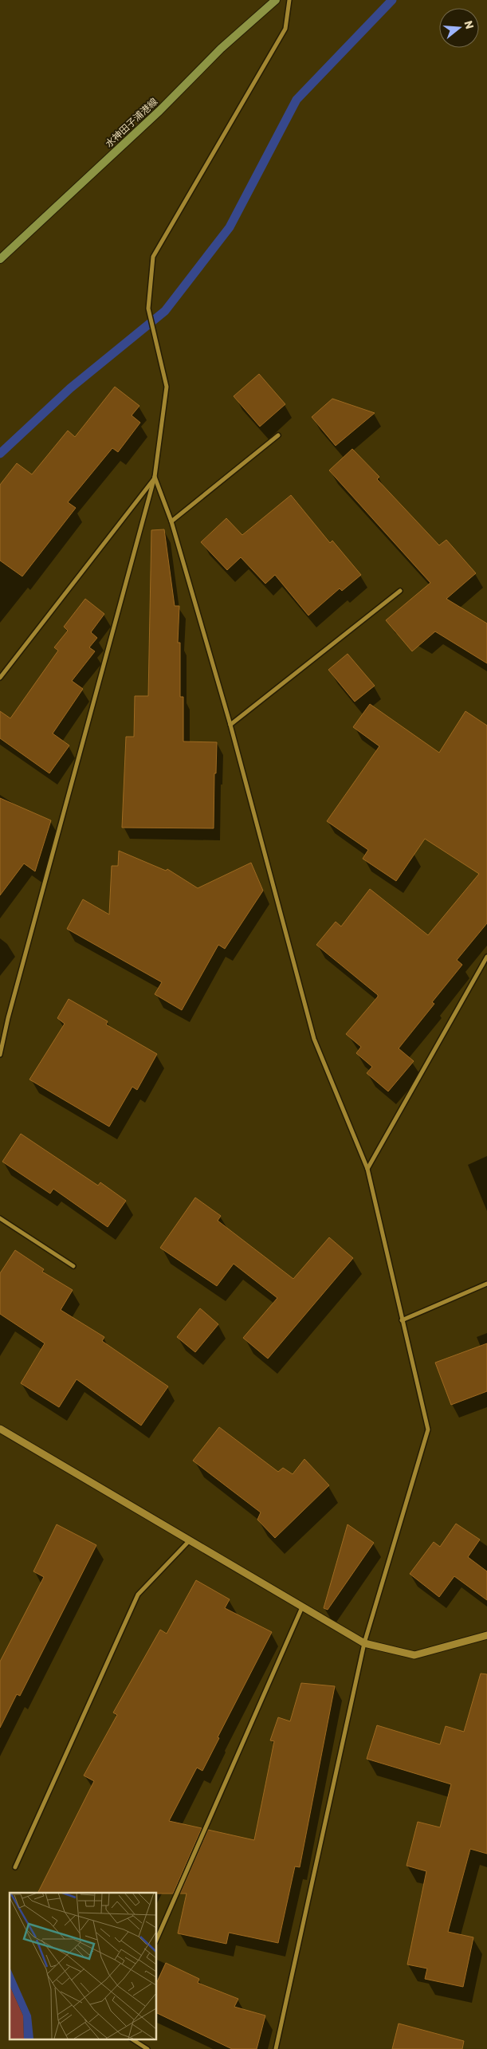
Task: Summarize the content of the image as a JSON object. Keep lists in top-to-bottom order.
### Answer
{
  "streets": {
    "main road": ["水神田子浦港線"]
  },
  "north": "right"
}
